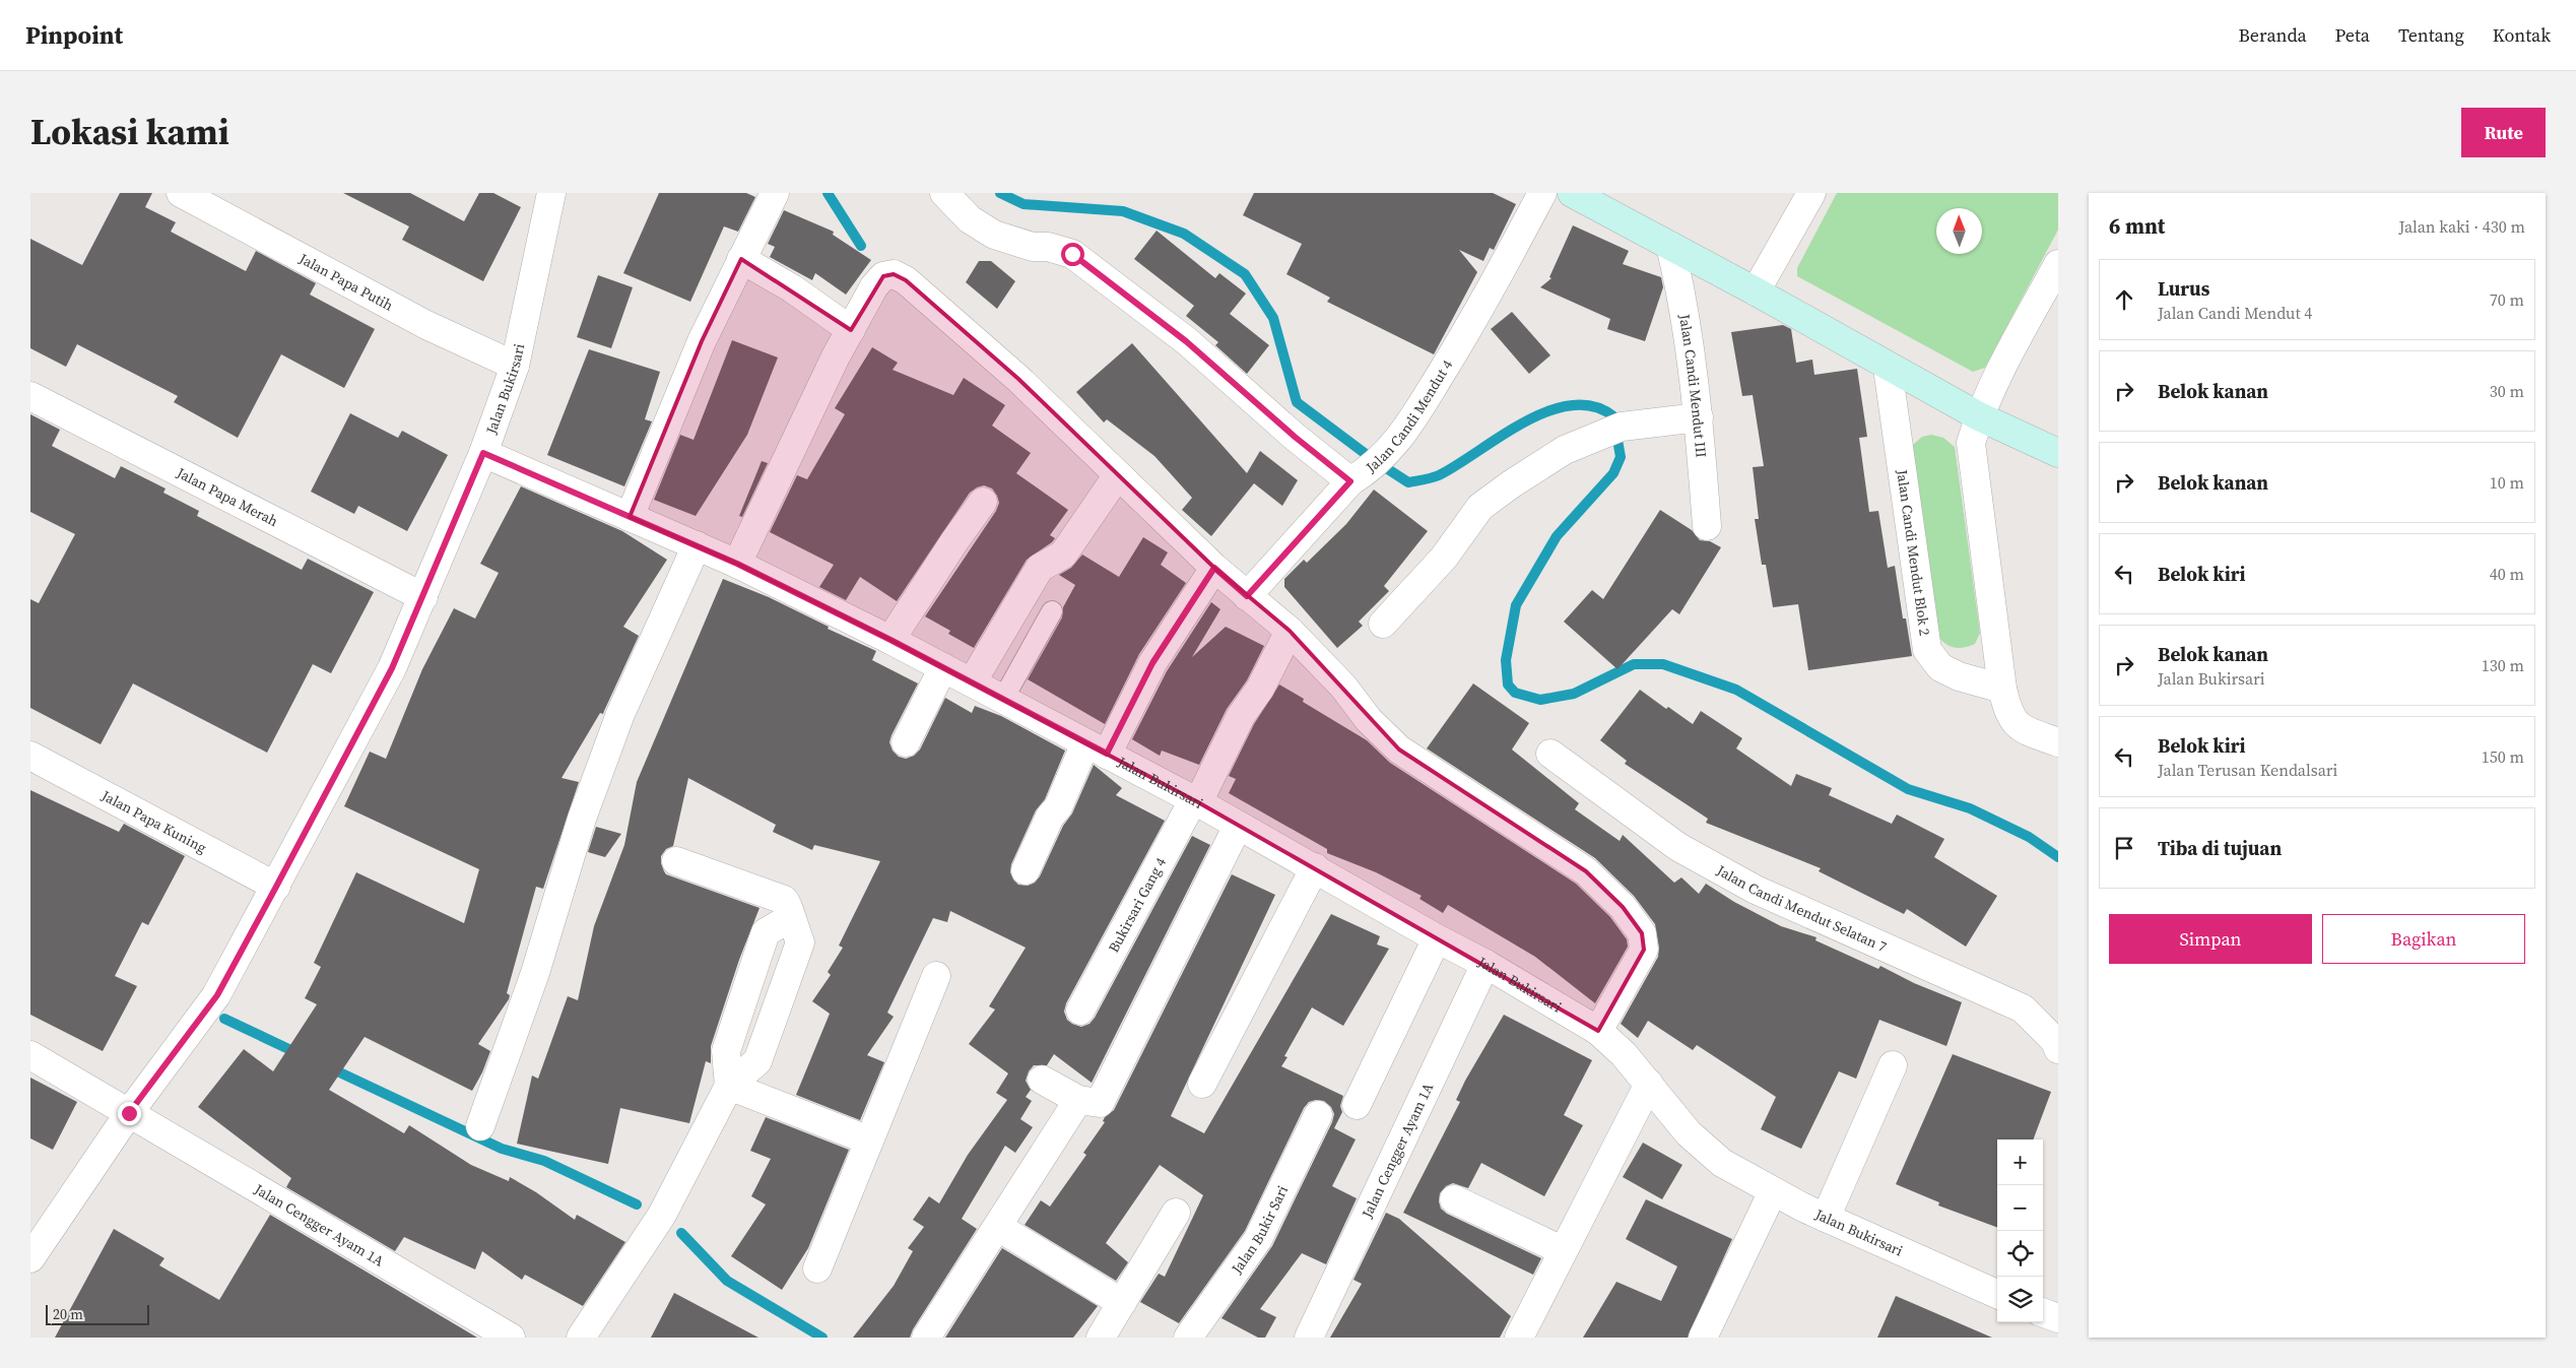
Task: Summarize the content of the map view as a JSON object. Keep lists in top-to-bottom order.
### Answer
{
  "streets": {
    "street": [
      "Jalan Papa Putih",
      "Jalan Candi Mendut III",
      "Jalan Bukirsari",
      "Jalan Candi Mendut 4",
      "Jalan Papa Merah",
      "Jalan Candi Mendut Blok 2",
      "Jalan Papa Kuning",
      "Bukirsari Gang 4",
      "Jalan Candi Mendut Selatan 7",
      "Jalan Cengger Ayam 1A",
      "Jalan Bukir Sari"
    ]
  },
  "crossings": [
    ["Jalan Papa Putih", "Jalan Bukirsari"],
    ["Jalan Bukirsari", "Bukirsari Gang 4"],
    ["Jalan Bukirsari", "Jalan Cengger Ayam 1A"]
  ],
  "scale_bar": "20 m",
  "north": "top",
  "page": {
    "header": "Pinpoint",
    "nav": [
      "Beranda",
      "Peta",
      "Tentang",
      "Kontak"
    ],
    "title": "Lokasi kami",
    "buttons": [
      "Rute",
      ["Simpan", "Bagikan"]
    ],
    "heading": ["6 mnt", "Jalan kaki · 430 m"],
    "list": [
      ["Lurus", "Jalan Candi Mendut 4", "70 m"],
      ["Belok kanan", "30 m"],
      ["Belok kanan", "10 m"],
      ["Belok kiri", "40 m"],
      ["Belok kanan", "Jalan Bukirsari", "130 m"],
      ["Belok kiri", "Jalan Terusan Kendalsari", "150 m"],
      "Tiba di tujuan"
    ],
    "map_buttons": ["+", "−"],
    "scale": "20 m"
  }
}
